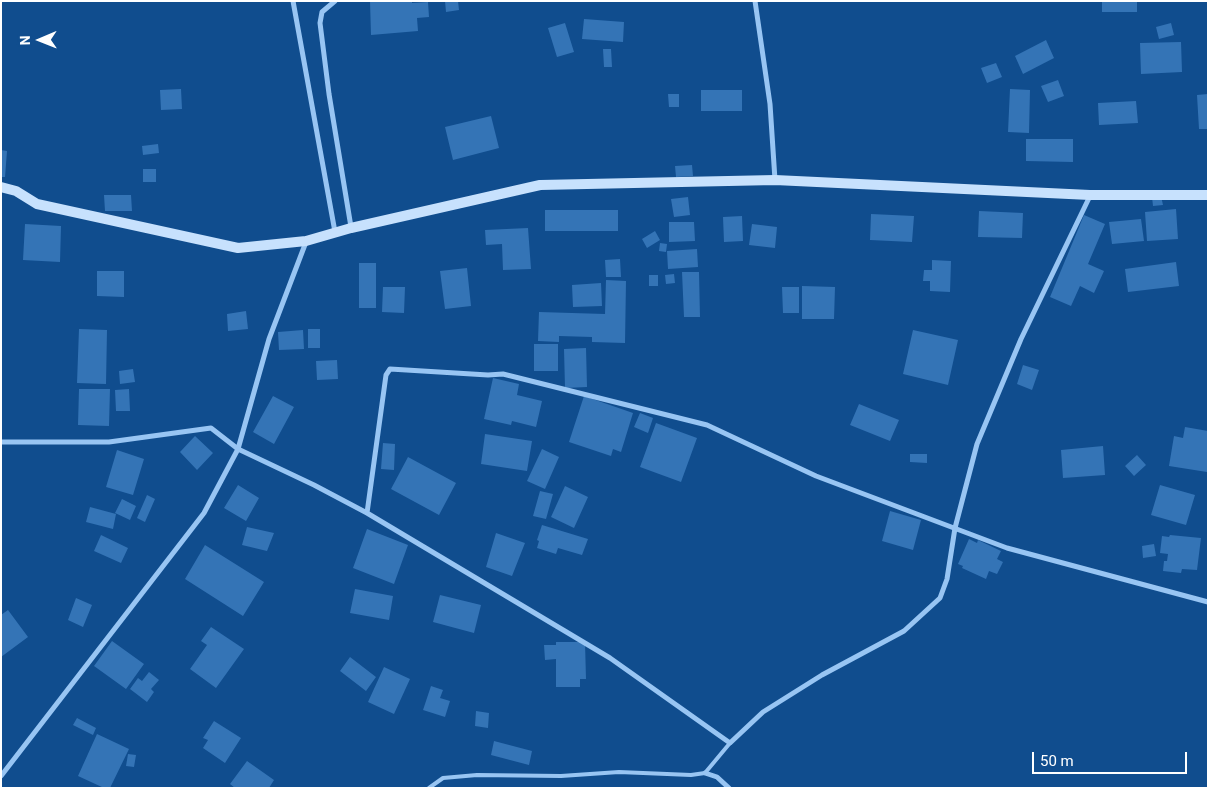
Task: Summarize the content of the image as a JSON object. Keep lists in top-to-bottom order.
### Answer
{
  "scale_bar": "50 m",
  "north": "left"
}
